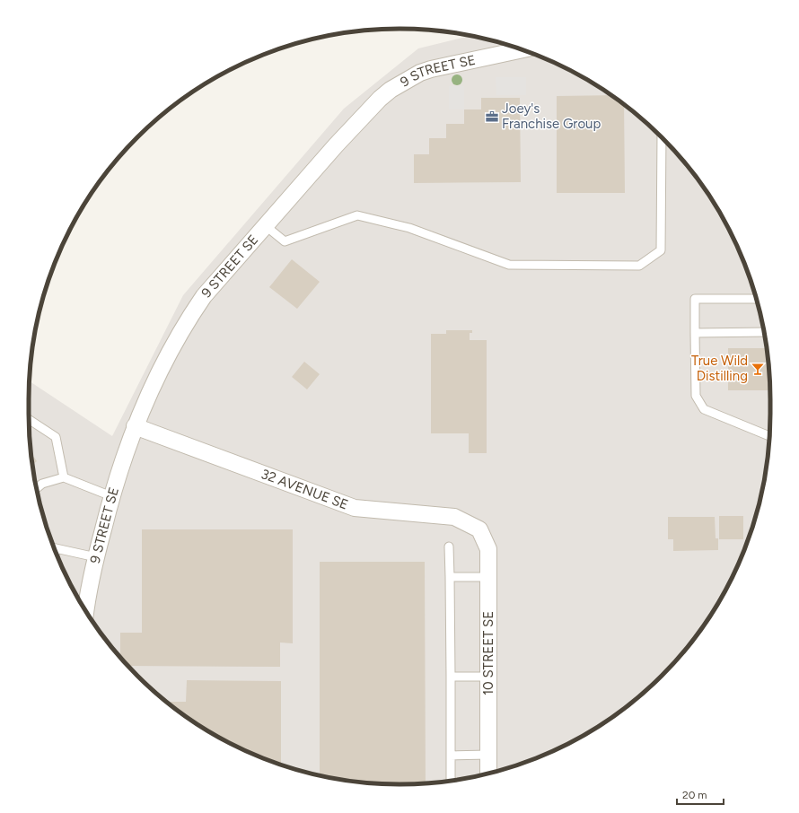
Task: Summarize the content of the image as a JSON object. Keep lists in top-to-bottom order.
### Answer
{
  "streets": {
    "street": ["9 STREET SE", "32 AVENUE SE", "10 STREET SE"]
  },
  "crossings": [
    ["9 STREET SE", "32 AVENUE SE"],
    ["32 AVENUE SE", "10 STREET SE"]
  ],
  "places": {
    "office": ["Joey's Franchise Group"],
    "bar": ["True Wild Distilling"]
  },
  "scale_bar": "20 m"
}
